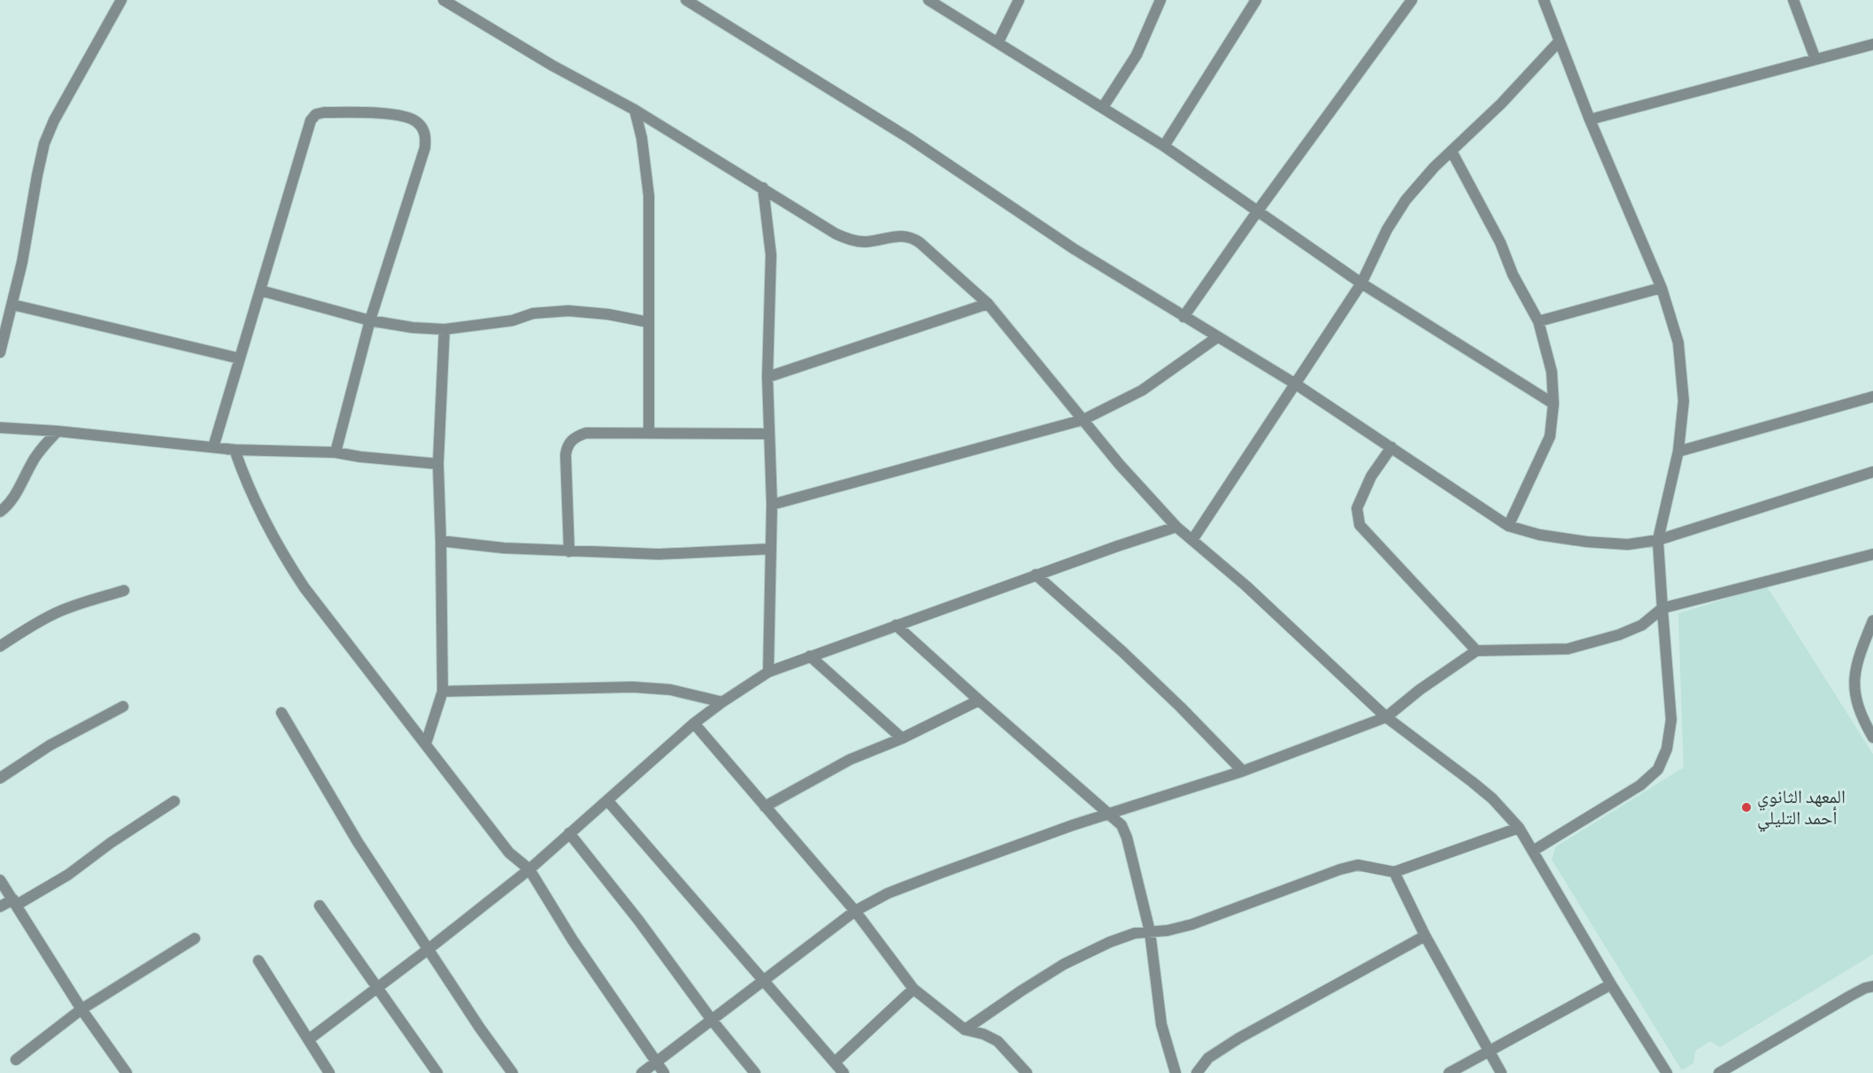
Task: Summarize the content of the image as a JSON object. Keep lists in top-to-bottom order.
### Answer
{
  "places": ["المعهد الثانوي أحمد التليلي"]
}
